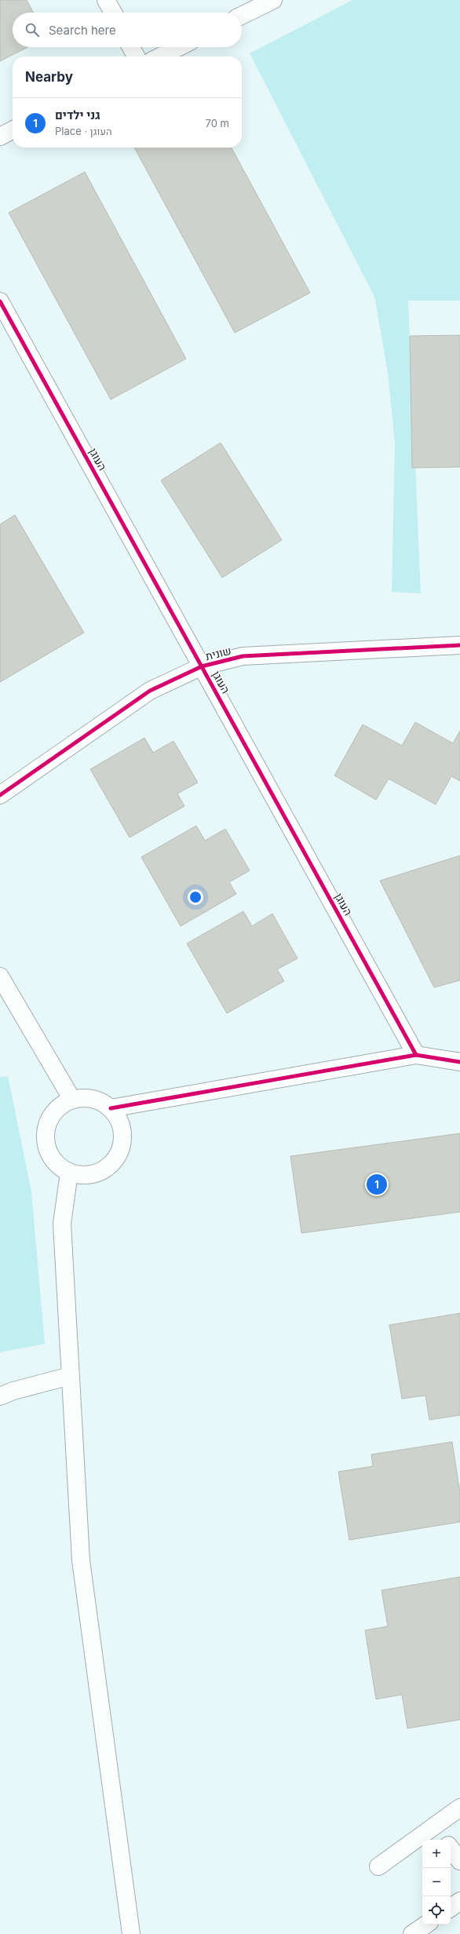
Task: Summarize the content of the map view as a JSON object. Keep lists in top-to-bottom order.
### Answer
{
  "streets": {
    "street": ["העוגן", "שונית"]
  },
  "crossings": [
    ["העוגן", "שונית"]
  ],
  "page": {
    "search": "Search here",
    "heading": "Nearby",
    "list": [
      {
        "mark": "1",
        "name": "גני ילדים",
        "note": "Place · העוגן",
        "value": "70 m"
      }
    ],
    "pins": "1",
    "map_buttons": ["+", "−"]
  }
}
